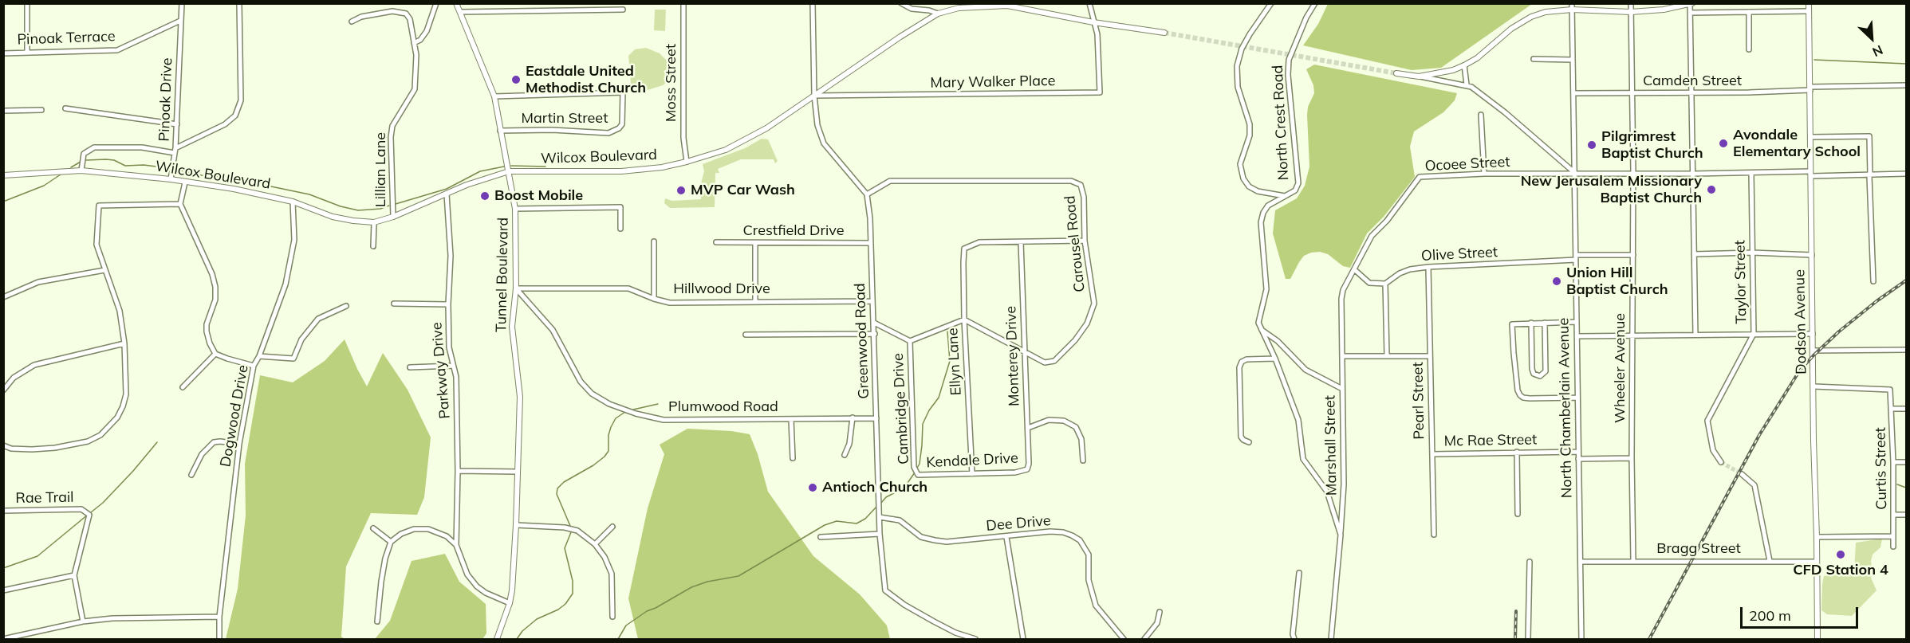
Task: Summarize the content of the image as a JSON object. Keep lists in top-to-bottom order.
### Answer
{
  "streets": {
    "main road": ["Wilcox Boulevard", "Tunnel Boulevard", "Dodson Avenue"],
    "street": [
      "Pinoak Terrace",
      "Camden Street",
      "Mary Walker Place",
      "Moss Street",
      "Pinoak Drive",
      "Martin Street",
      "North Crest Road",
      "Ocoee Street",
      "Lillian Lane",
      "Crestfield Drive",
      "Carousel Road",
      "Olive Street",
      "Taylor Street",
      "Hillwood Drive",
      "Greenwood Road",
      "Monterey Drive",
      "Ellyn Lane",
      "Wheeler Avenue",
      "Parkway Drive",
      "Pearl Street",
      "Plumwood Road",
      "North Chamberlain Avenue",
      "Cambridge Drive",
      "Dogwood Drive",
      "Mc Rae Street",
      "Marshall Street",
      "Kendale Drive",
      "Curtis Street",
      "Rae Trail",
      "Dee Drive",
      "Bragg Street"
    ]
  },
  "crossings": [
    ["Pinoak Terrace", "Pinoak Drive"],
    ["Camden Street", "Dodson Avenue"],
    ["Camden Street", "Wheeler Avenue"],
    ["Camden Street", "North Chamberlain Avenue"],
    ["Mary Walker Place", "Wilcox Boulevard"],
    ["Moss Street", "Wilcox Boulevard"],
    ["Pinoak Drive", "Wilcox Boulevard"],
    ["Martin Street", "Tunnel Boulevard"],
    ["Wilcox Boulevard", "Lillian Lane"],
    ["Wilcox Boulevard", "Tunnel Boulevard"],
    ["Wilcox Boulevard", "Parkway Drive"],
    ["Wilcox Boulevard", "Dogwood Drive"],
    ["Ocoee Street", "Taylor Street"],
    ["Ocoee Street", "Dodson Avenue"],
    ["Ocoee Street", "Wheeler Avenue"],
    ["Ocoee Street", "North Chamberlain Avenue"],
    ["Ocoee Street", "Marshall Street"],
    ["Crestfield Drive", "Greenwood Road"],
    ["Carousel Road", "Greenwood Road"],
    ["Carousel Road", "Monterey Drive"],
    ["Carousel Road", "Ellyn Lane"],
    ["Olive Street", "Wheeler Avenue"],
    ["Olive Street", "Pearl Street"],
    ["Olive Street", "North Chamberlain Avenue"],
    ["Tunnel Boulevard", "Hillwood Drive"],
    ["Tunnel Boulevard", "Plumwood Road"],
    ["Hillwood Drive", "Greenwood Road"],
    ["Hillwood Drive", "Plumwood Road"],
    ["Dodson Avenue", "Curtis Street"],
    ["Dodson Avenue", "Bragg Street"],
    ["Greenwood Road", "Plumwood Road"],
    ["Greenwood Road", "Dee Drive"],
    ["Monterey Drive", "Ellyn Lane"],
    ["Monterey Drive", "Kendale Drive"],
    ["Ellyn Lane", "Kendale Drive"],
    ["Wheeler Avenue", "Bragg Street"],
    ["Pearl Street", "Mc Rae Street"],
    ["North Chamberlain Avenue", "Mc Rae Street"],
    ["North Chamberlain Avenue", "Bragg Street"],
    ["Cambridge Drive", "Kendale Drive"]
  ],
  "places": [
    "Eastdale United Methodist Church",
    "Avondale Elementary School",
    "Pilgrimrest Baptist Church",
    "New Jerusalem Missionary Baptist Church",
    "MVP Car Wash",
    "Boost Mobile",
    "Union Hill Baptist Church",
    "Antioch Church",
    "CFD Station 4"
  ],
  "scale_bar": "200 m",
  "north": "bottom right"
}
